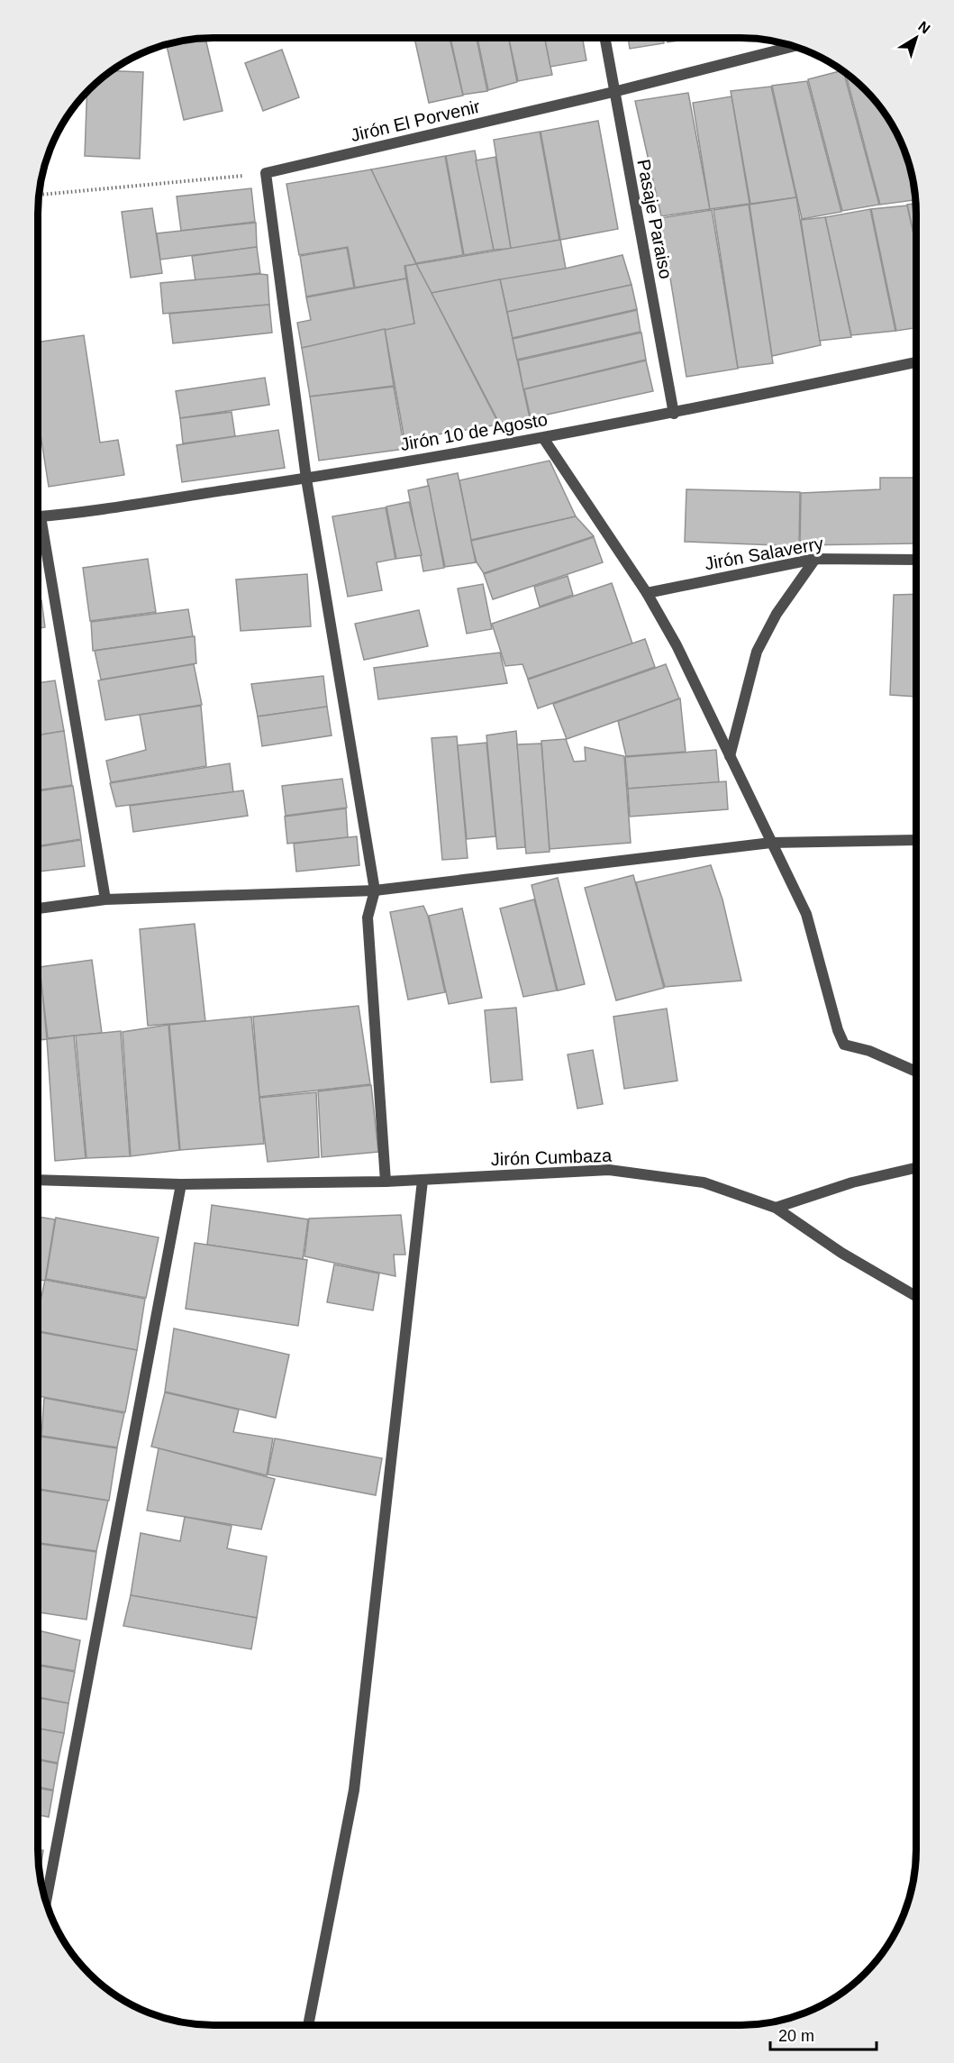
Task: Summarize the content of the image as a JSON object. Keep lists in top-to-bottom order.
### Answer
{
  "streets": {
    "street": [
      "Jirón El Porvenir",
      "Pasaje Paraiso",
      "Jirón 10 de Agosto",
      "Jirón Salaverry",
      "Jirón Cumbaza"
    ]
  },
  "crossings": [
    ["Jirón El Porvenir", "Pasaje Paraiso"],
    ["Pasaje Paraiso", "Jirón 10 de Agosto"]
  ],
  "scale_bar": "20 m",
  "north": "top right"
}
